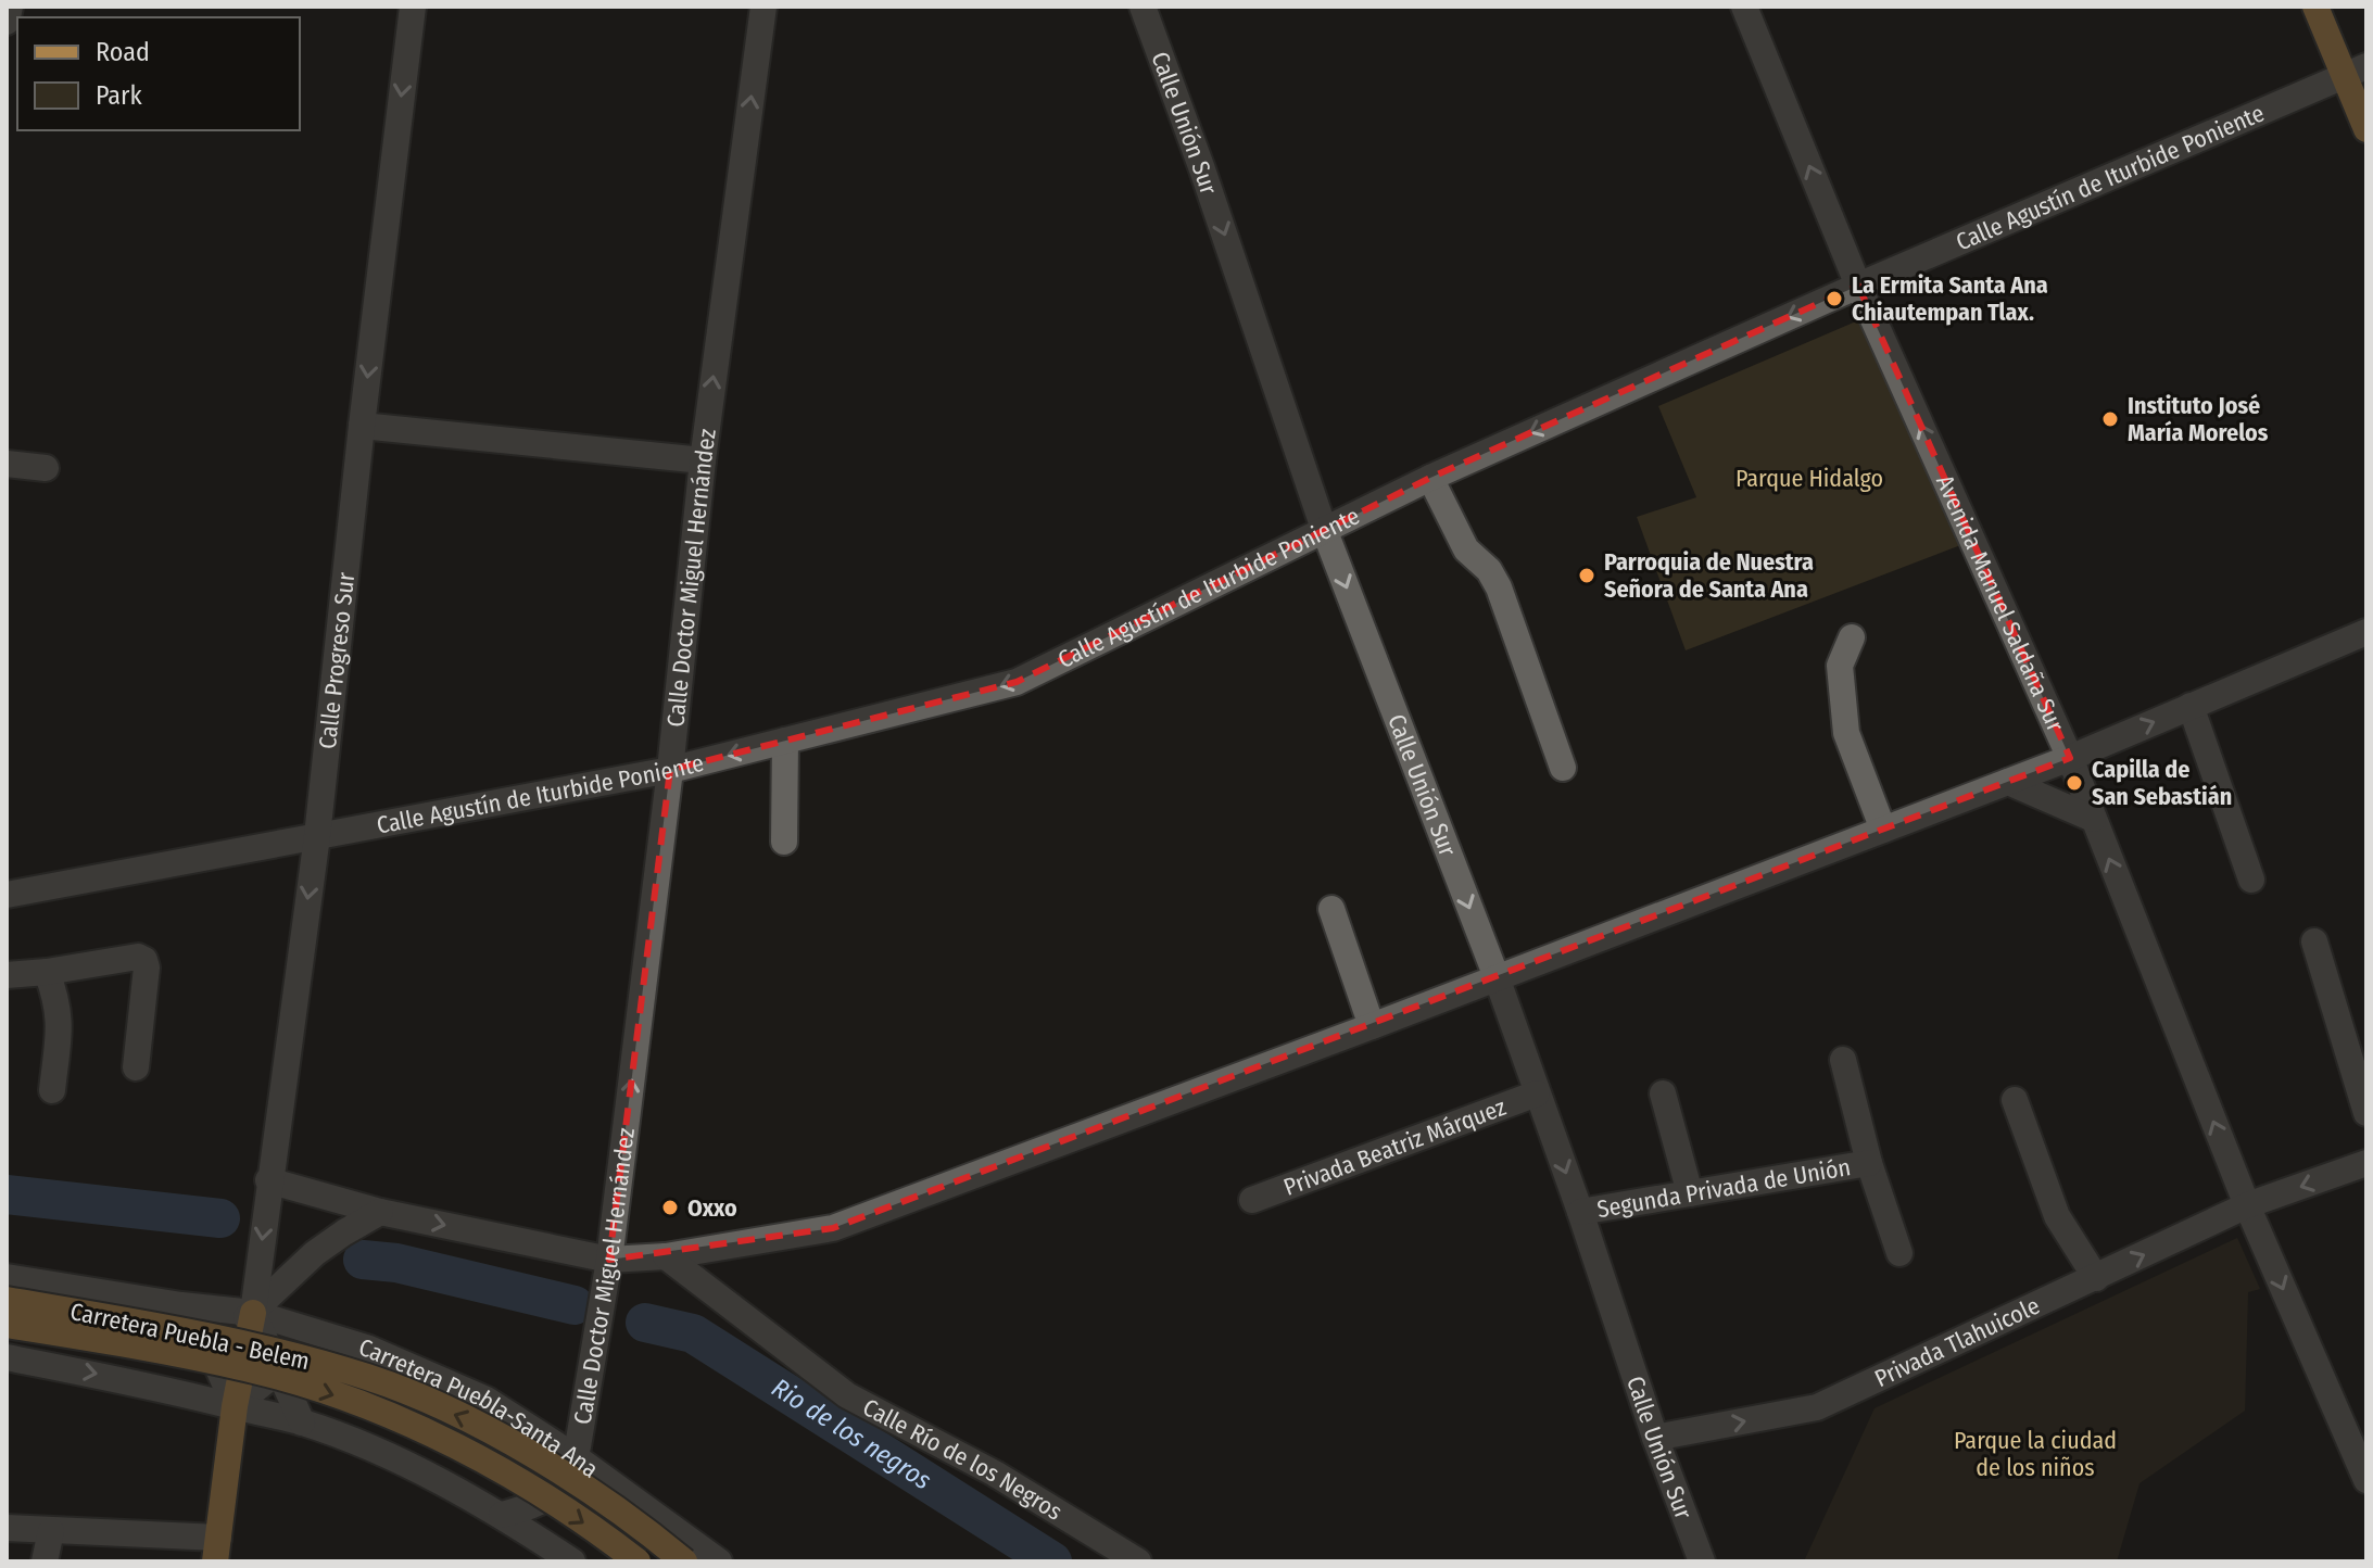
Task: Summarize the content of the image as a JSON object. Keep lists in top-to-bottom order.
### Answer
{
  "streets": {
    "main road": ["Carretera Puebla - Belem"],
    "street": [
      "Calle Unión Sur",
      "Calle Agustín de Iturbide Poniente",
      "Calle Doctor Miguel Hernández",
      "Avenida Manuel Saldaña Sur",
      "Calle Progreso Sur",
      "Privada Beatriz Márquez",
      "Segunda Privada de Unión",
      "Privada Tlahuicole",
      "Carretera Puebla-Santa Ana",
      "Calle Río de los Negros"
    ]
  },
  "crossings": [
    ["Calle Unión Sur", "Calle Agustín de Iturbide Poniente"],
    ["Calle Unión Sur", "Privada Beatriz Márquez"],
    ["Calle Unión Sur", "Segunda Privada de Unión"],
    ["Calle Unión Sur", "Privada Tlahuicole"],
    ["Calle Agustín de Iturbide Poniente", "Calle Doctor Miguel Hernández"],
    ["Calle Agustín de Iturbide Poniente", "Avenida Manuel Saldaña Sur"],
    ["Calle Agustín de Iturbide Poniente", "Calle Progreso Sur"],
    ["Calle Doctor Miguel Hernández", "Carretera Puebla-Santa Ana"],
    ["Avenida Manuel Saldaña Sur", "Privada Tlahuicole"],
    ["Calle Progreso Sur", "Carretera Puebla-Santa Ana"]
  ],
  "one_way": ["Calle Agustín de Iturbide Poniente", "Calle Doctor Miguel Hernández", "Calle Progreso Sur"],
  "water": ["Rio de los negros"],
  "parks": ["Parque Hidalgo", "Parque la ciudad de los niños"],
  "places": [
    "La Ermita Santa Ana Chiautempan Tlax.",
    "Instituto José María Morelos",
    "Parroquia de Nuestra Señora de Santa Ana",
    "Capilla de San Sebastián",
    "Oxxo"
  ],
  "legend": ["Road", "Park"]
}
